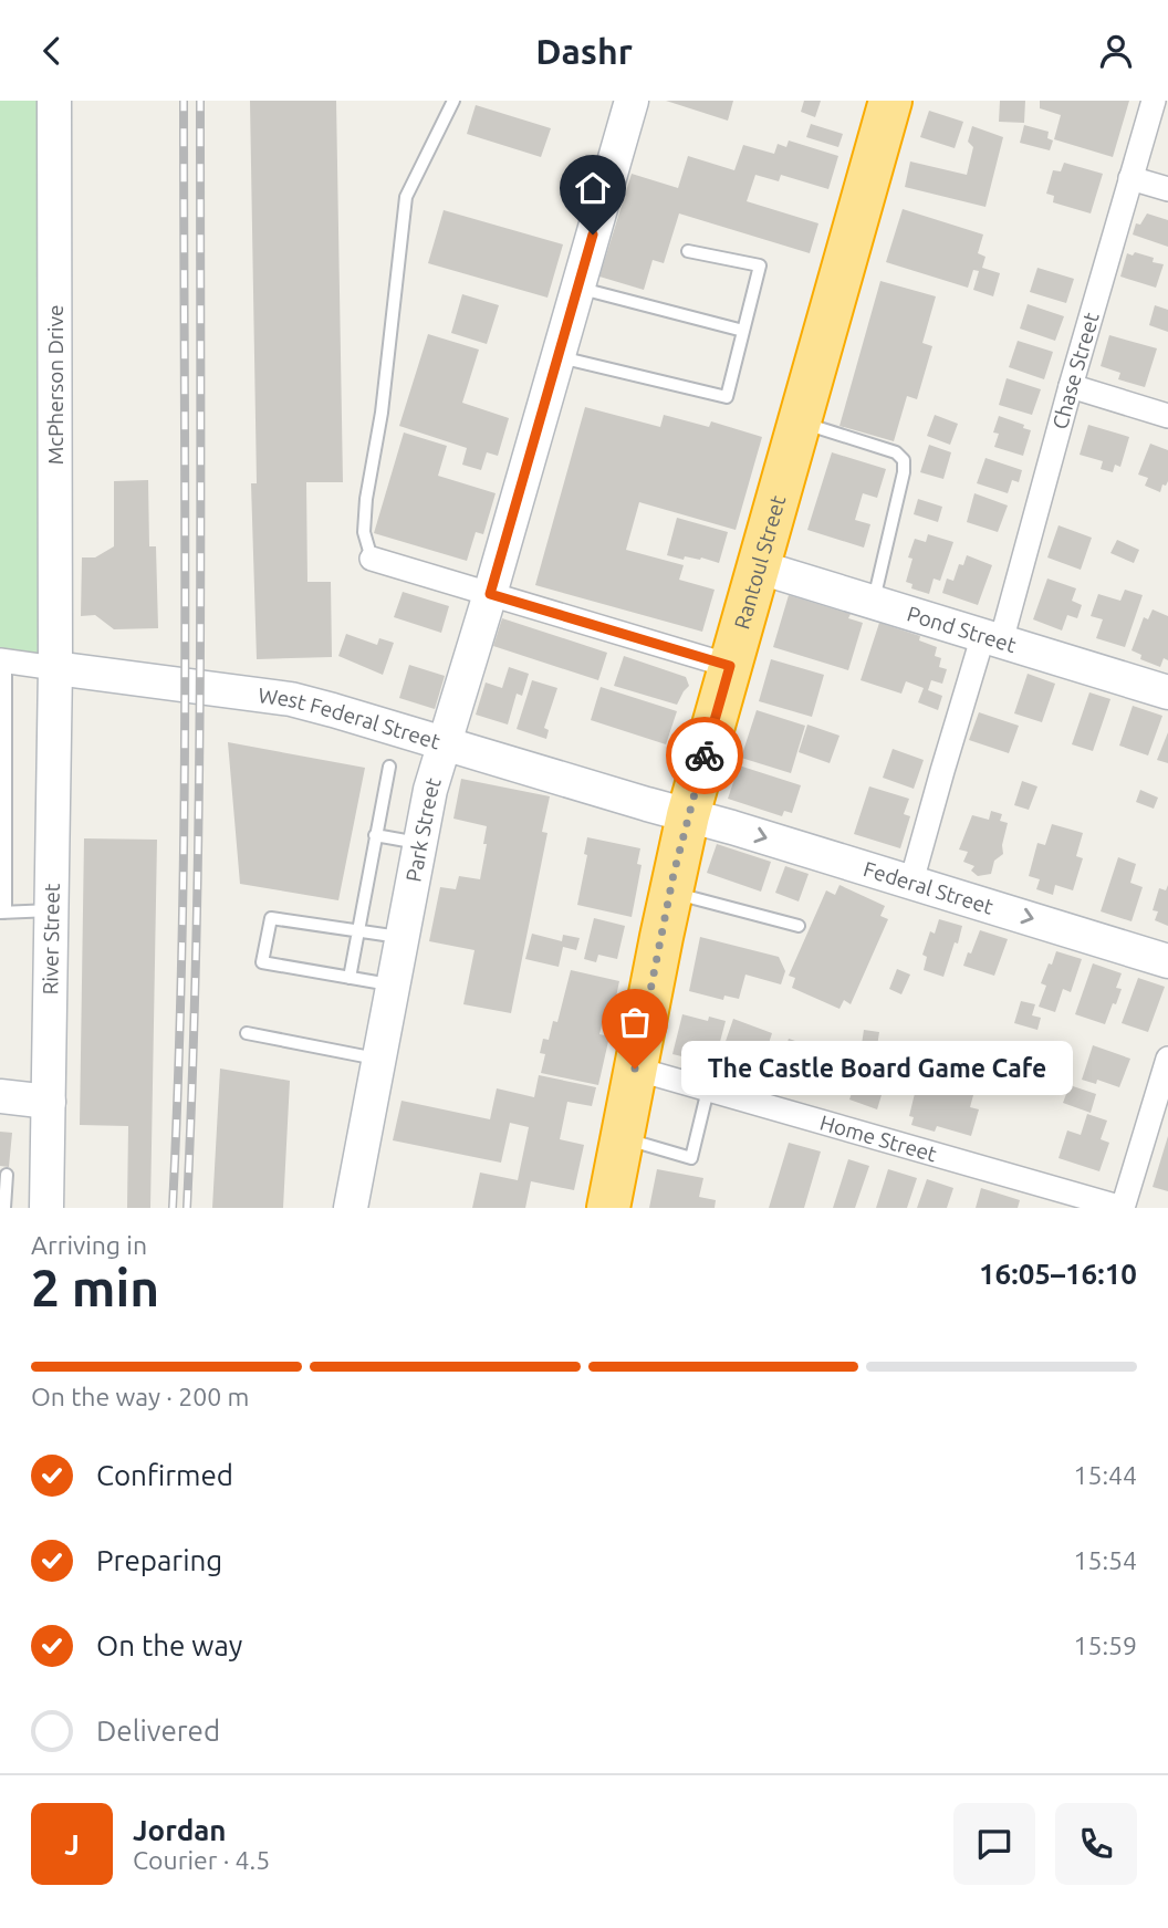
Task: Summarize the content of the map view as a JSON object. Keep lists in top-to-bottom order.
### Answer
{
  "streets": {
    "highway": ["Rantoul Street"],
    "street": [
      "Chase Street",
      "McPherson Drive",
      "Pond Street",
      "West Federal Street",
      "Park Street",
      "Federal Street",
      "River Street",
      "Home Street"
    ]
  },
  "crossings": [
    ["Chase Street", "Pond Street"],
    ["Chase Street", "Federal Street"],
    ["McPherson Drive", "West Federal Street"],
    ["McPherson Drive", "River Street"],
    ["Rantoul Street", "Pond Street"],
    ["Rantoul Street", "West Federal Street"],
    ["Rantoul Street", "Federal Street"],
    ["Rantoul Street", "Home Street"],
    ["West Federal Street", "Park Street"],
    ["West Federal Street", "Federal Street"],
    ["West Federal Street", "River Street"]
  ],
  "one_way": ["Federal Street"],
  "places": ["The Castle Board Game Cafe"],
  "page": {
    "header": "Dashr",
    "bubble": "The Castle Board Game Cafe",
    "heading": ["2 min", "Arriving in", "16:05–16:10"],
    "panel": ["Jordan", "Courier · 4.5"],
    "bar": "On the way · 200 m",
    "list": [
      ["Confirmed", "15:44"],
      ["Preparing", "15:54"],
      ["On the way", "15:59"],
      "Delivered"
    ],
    "round": "J"
  }
}
